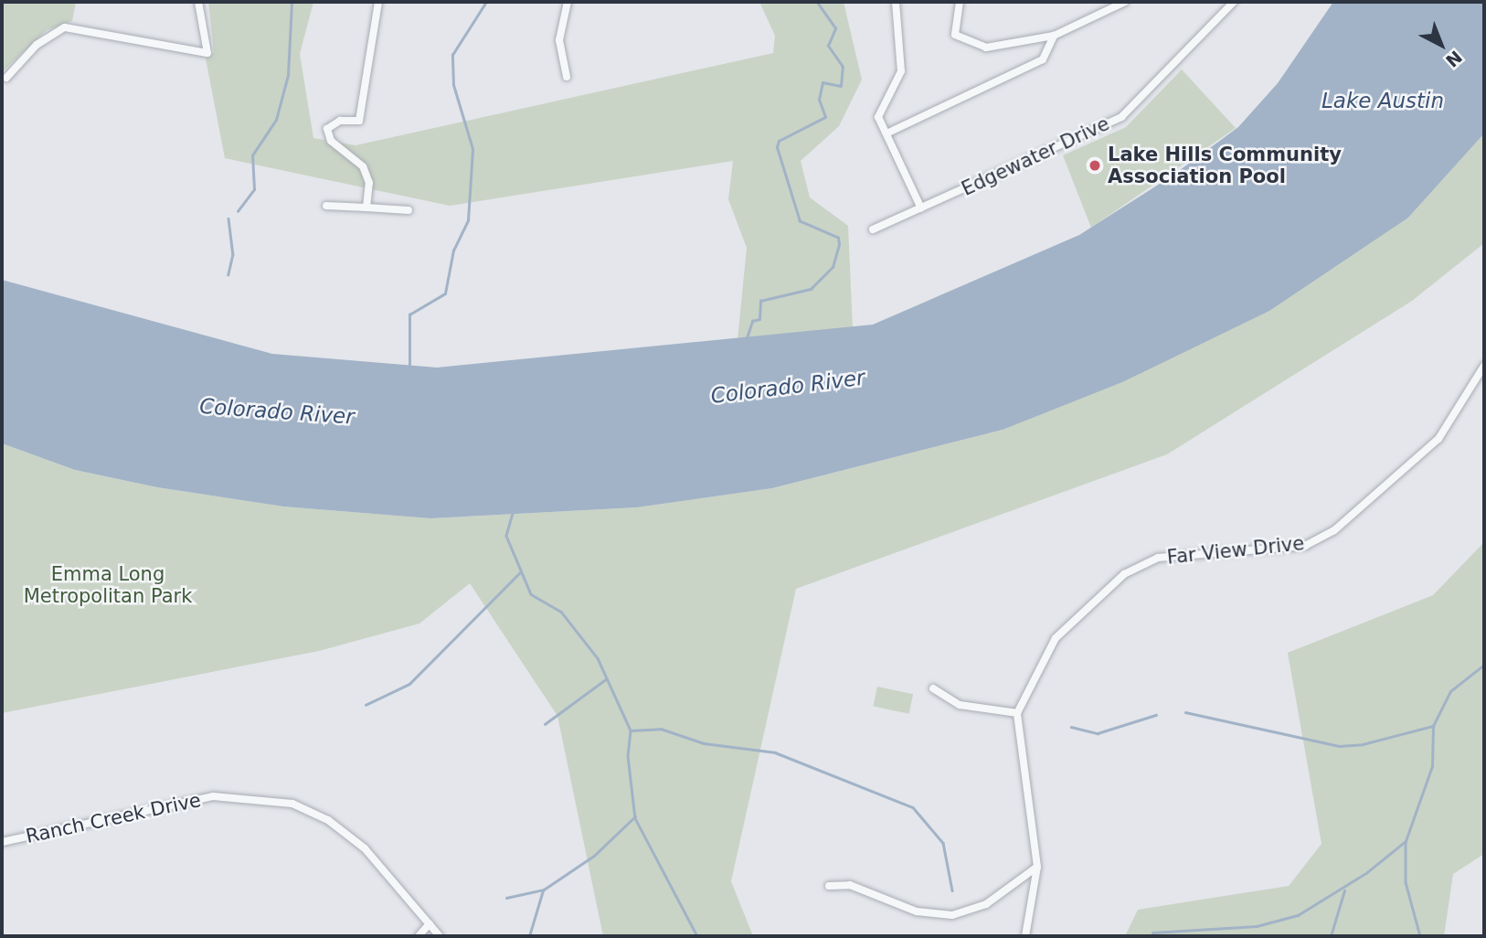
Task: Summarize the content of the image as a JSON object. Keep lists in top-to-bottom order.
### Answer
{
  "streets": {
    "street": ["Edgewater Drive", "Far View Drive", "Ranch Creek Drive"]
  },
  "water": ["Lake Austin", "Colorado River"],
  "parks": ["Emma Long Metropolitan Park"],
  "places": ["Lake Hills Community Association Pool"],
  "north": "bottom right"
}
